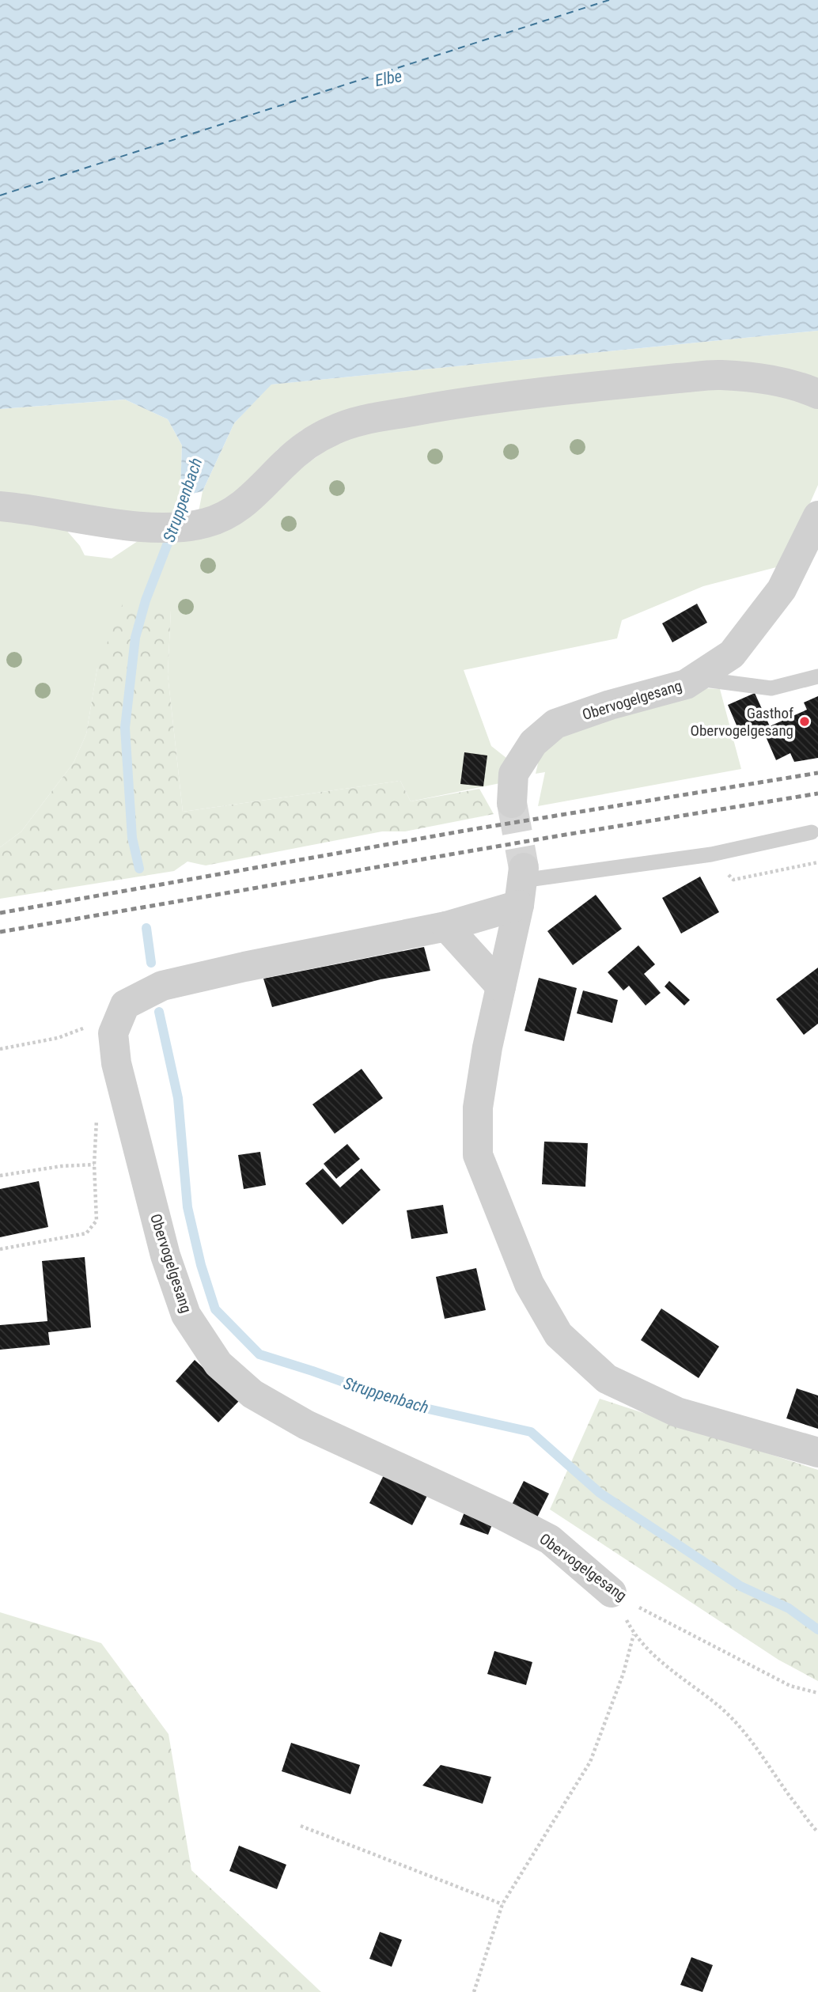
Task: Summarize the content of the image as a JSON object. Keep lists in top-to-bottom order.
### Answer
{
  "streets": {
    "street": ["Obervogelgesang"]
  },
  "water": ["Elbe", "Struppenbach"],
  "places": ["Gasthof Obervogelgesang"]
}
